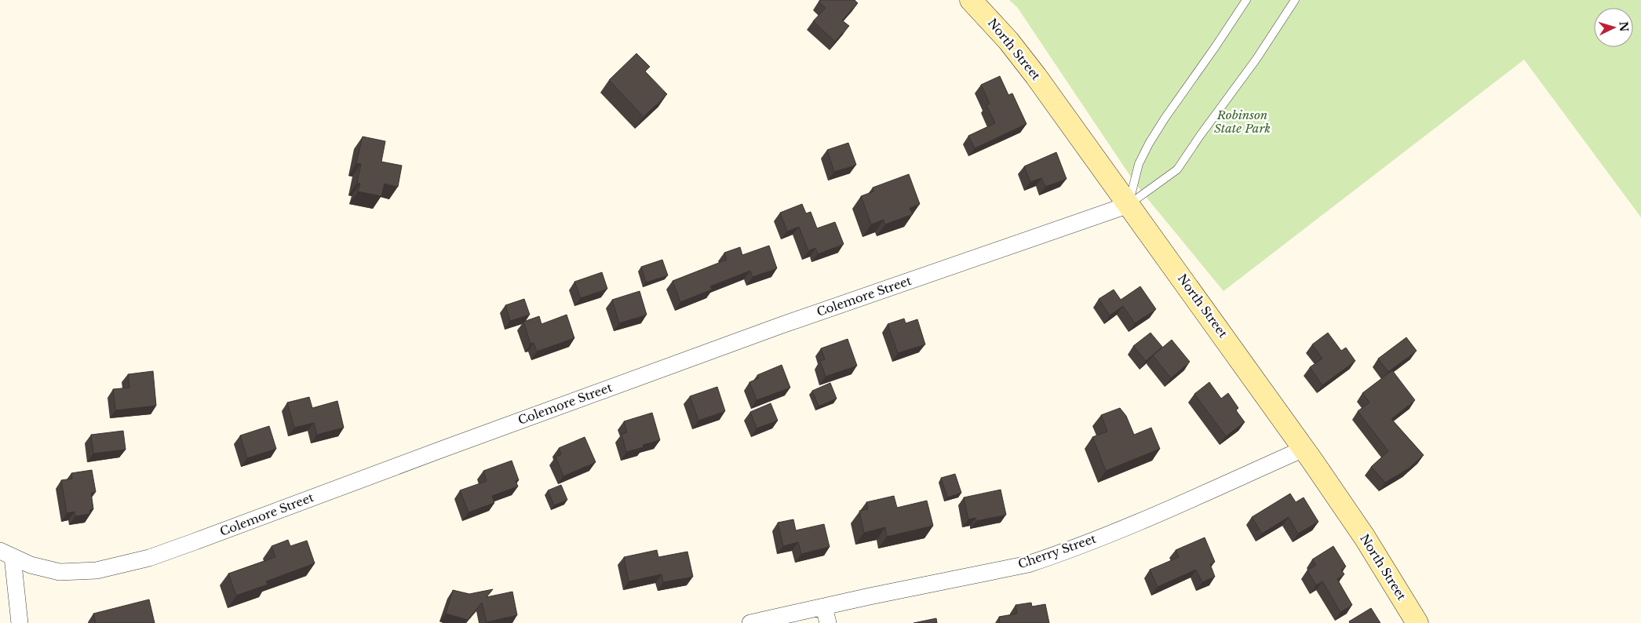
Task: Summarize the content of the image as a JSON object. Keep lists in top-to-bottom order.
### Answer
{
  "streets": {
    "main road": ["North Street"],
    "street": ["Colemore Street", "Cherry Street"]
  },
  "crossings": [
    ["North Street", "Colemore Street"],
    ["North Street", "Cherry Street"]
  ],
  "parks": ["Robinson State Park"],
  "north": "right"
}
